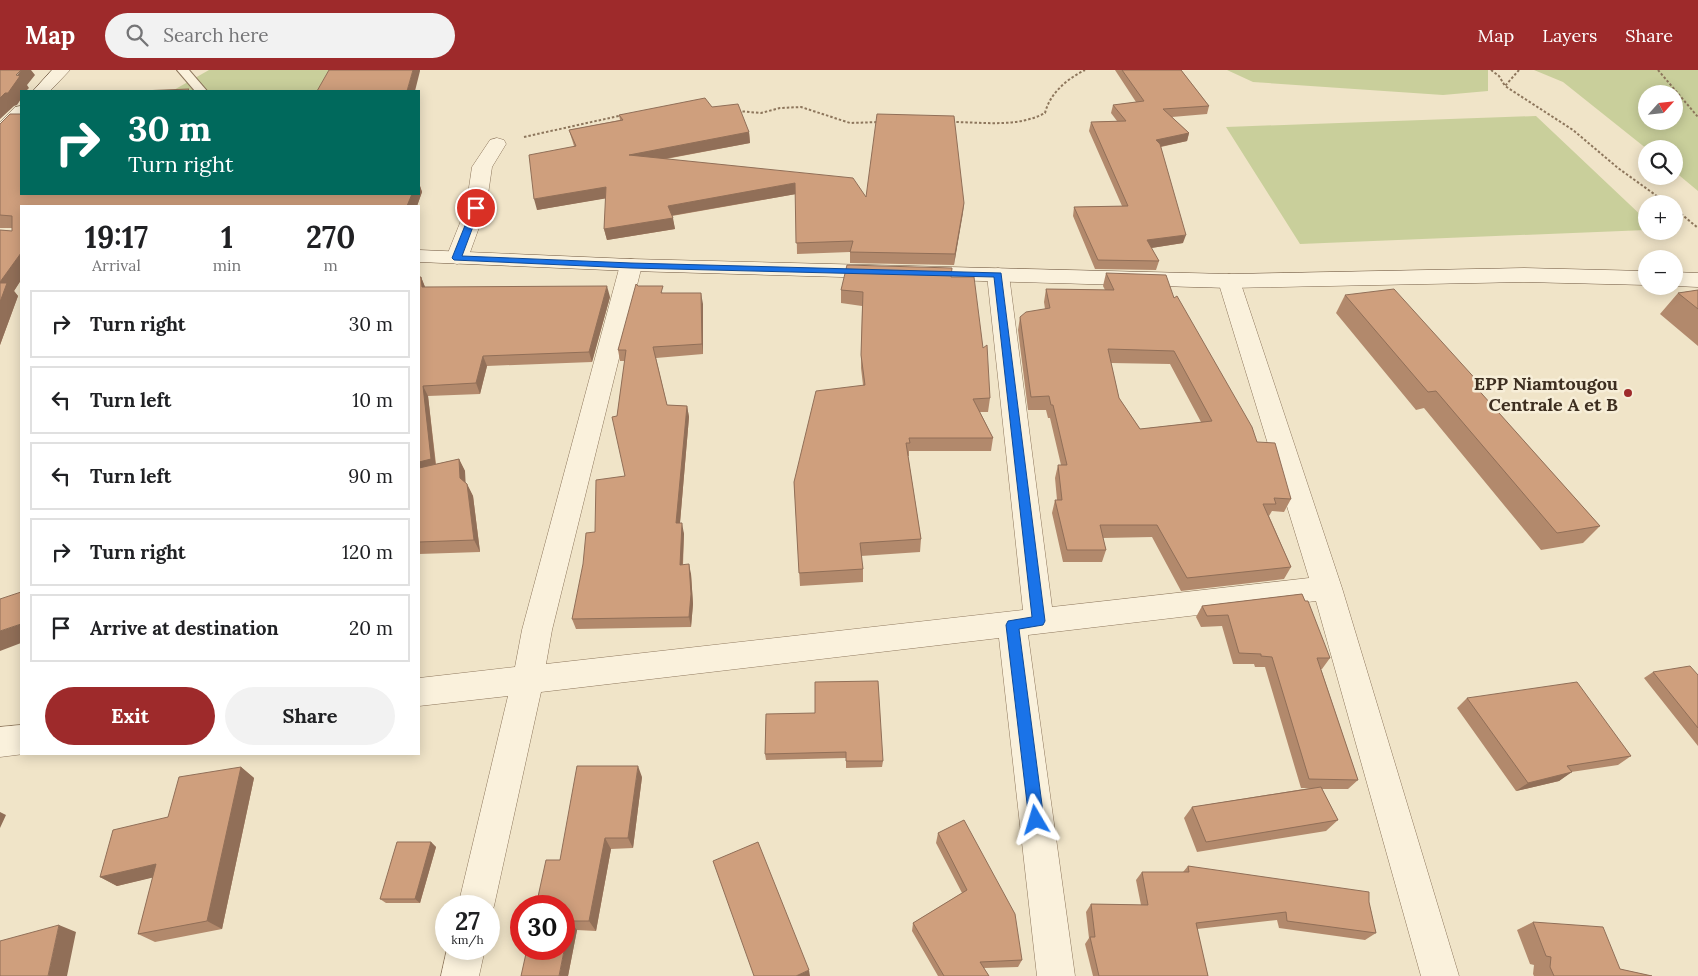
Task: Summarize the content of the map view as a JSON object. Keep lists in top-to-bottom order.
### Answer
{
  "places": ["EPP Niamtougou Centrale A et B"],
  "north": "top right",
  "page": {
    "header": "Map",
    "search": "Search here",
    "nav": ["Map", "Layers", "Share"],
    "map_buttons": ["+", "−"],
    "turn": ["30 m", "Turn right"],
    "eta": [
      "19:17",
      "Arrival",
      "1",
      "min",
      "270",
      "m"
    ],
    "list": [
      {
        "name": "Turn right",
        "value": "30 m"
      },
      {
        "name": "Turn left",
        "value": "10 m"
      },
      {
        "name": "Turn left",
        "value": "90 m"
      },
      {
        "name": "Turn right",
        "value": "120 m"
      },
      {
        "name": "Arrive at destination",
        "value": "20 m"
      }
    ],
    "buttons": ["Exit", "Share"],
    "speed": "27 km/h",
    "limit": "30"
  }
}
